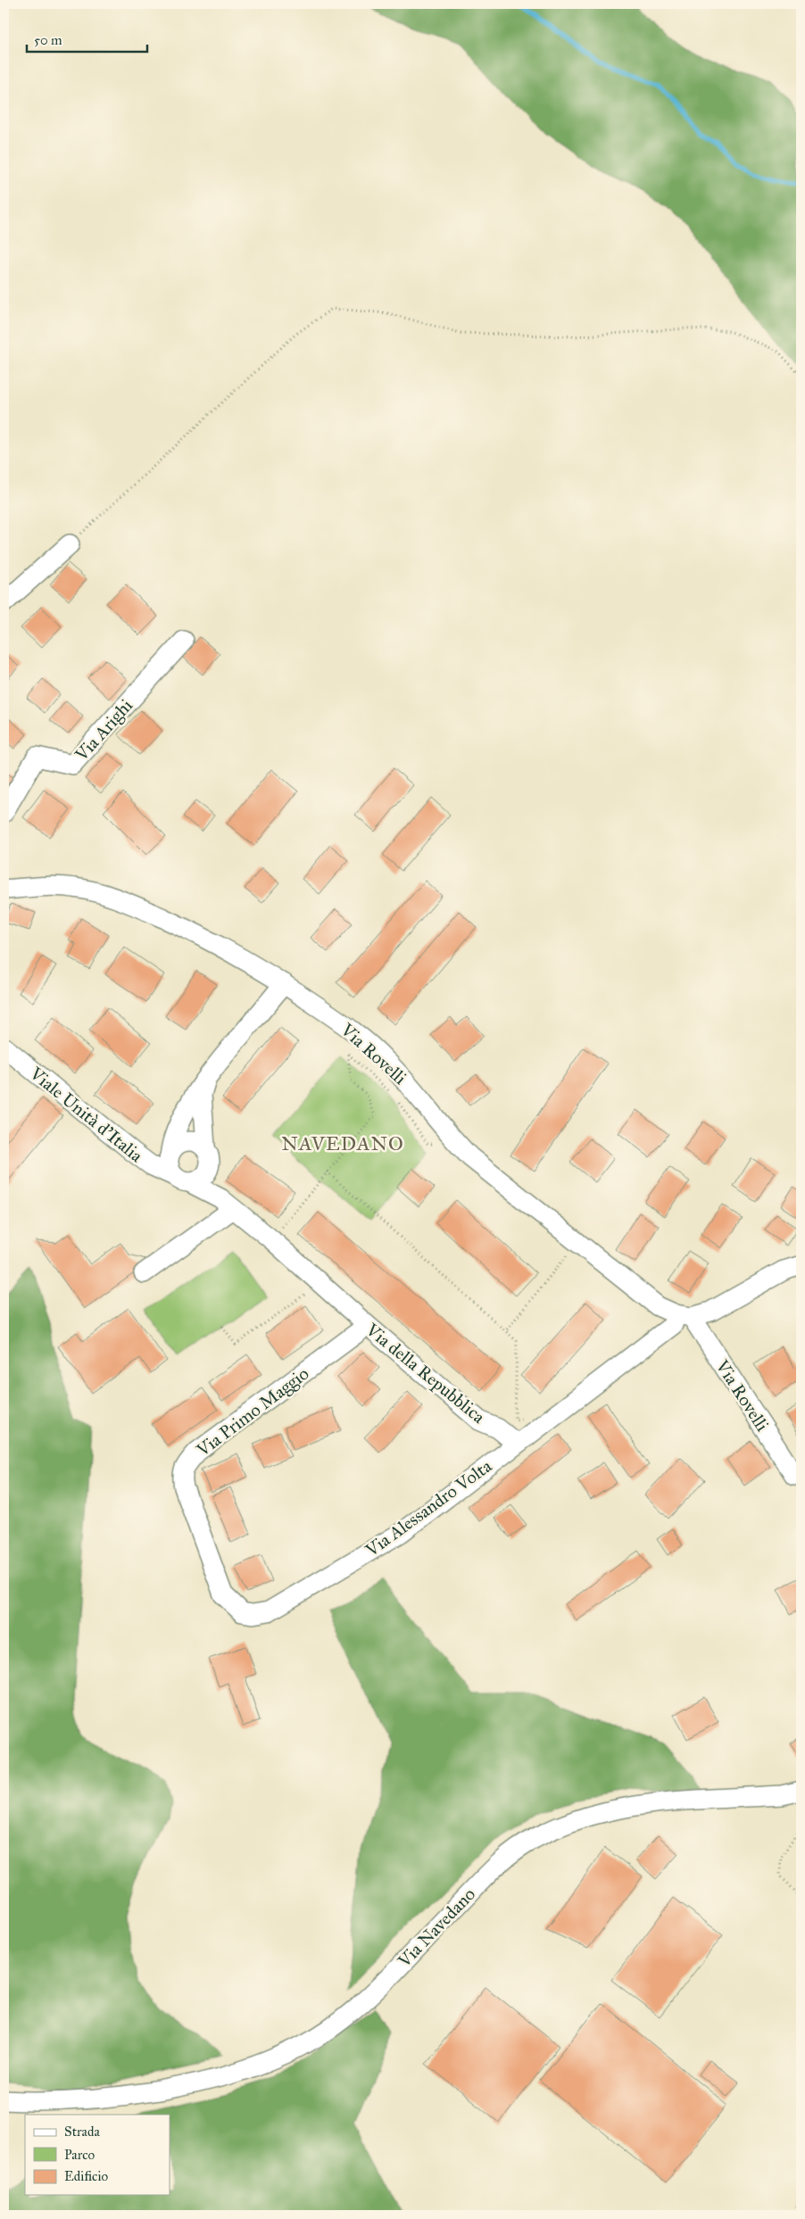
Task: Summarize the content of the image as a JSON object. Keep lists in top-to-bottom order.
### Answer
{
  "streets": {
    "street": [
      "Via Arighi",
      "Via Rovelli",
      "Viale Unità d'Italia",
      "Via della Repubblica",
      "Via Primo Maggio",
      "Via Alessandro Volta",
      "Via Navedano"
    ]
  },
  "crossings": [
    ["Viale Unità d'Italia", "Via della Repubblica"],
    ["Via della Repubblica", "Via Primo Maggio"],
    ["Via della Repubblica", "Via Alessandro Volta"],
    ["Via Primo Maggio", "Via Alessandro Volta"]
  ],
  "districts": ["NAVEDANO"],
  "legend": ["Strada", "Parco", "Edificio"],
  "scale_bar": "50 m"
}
